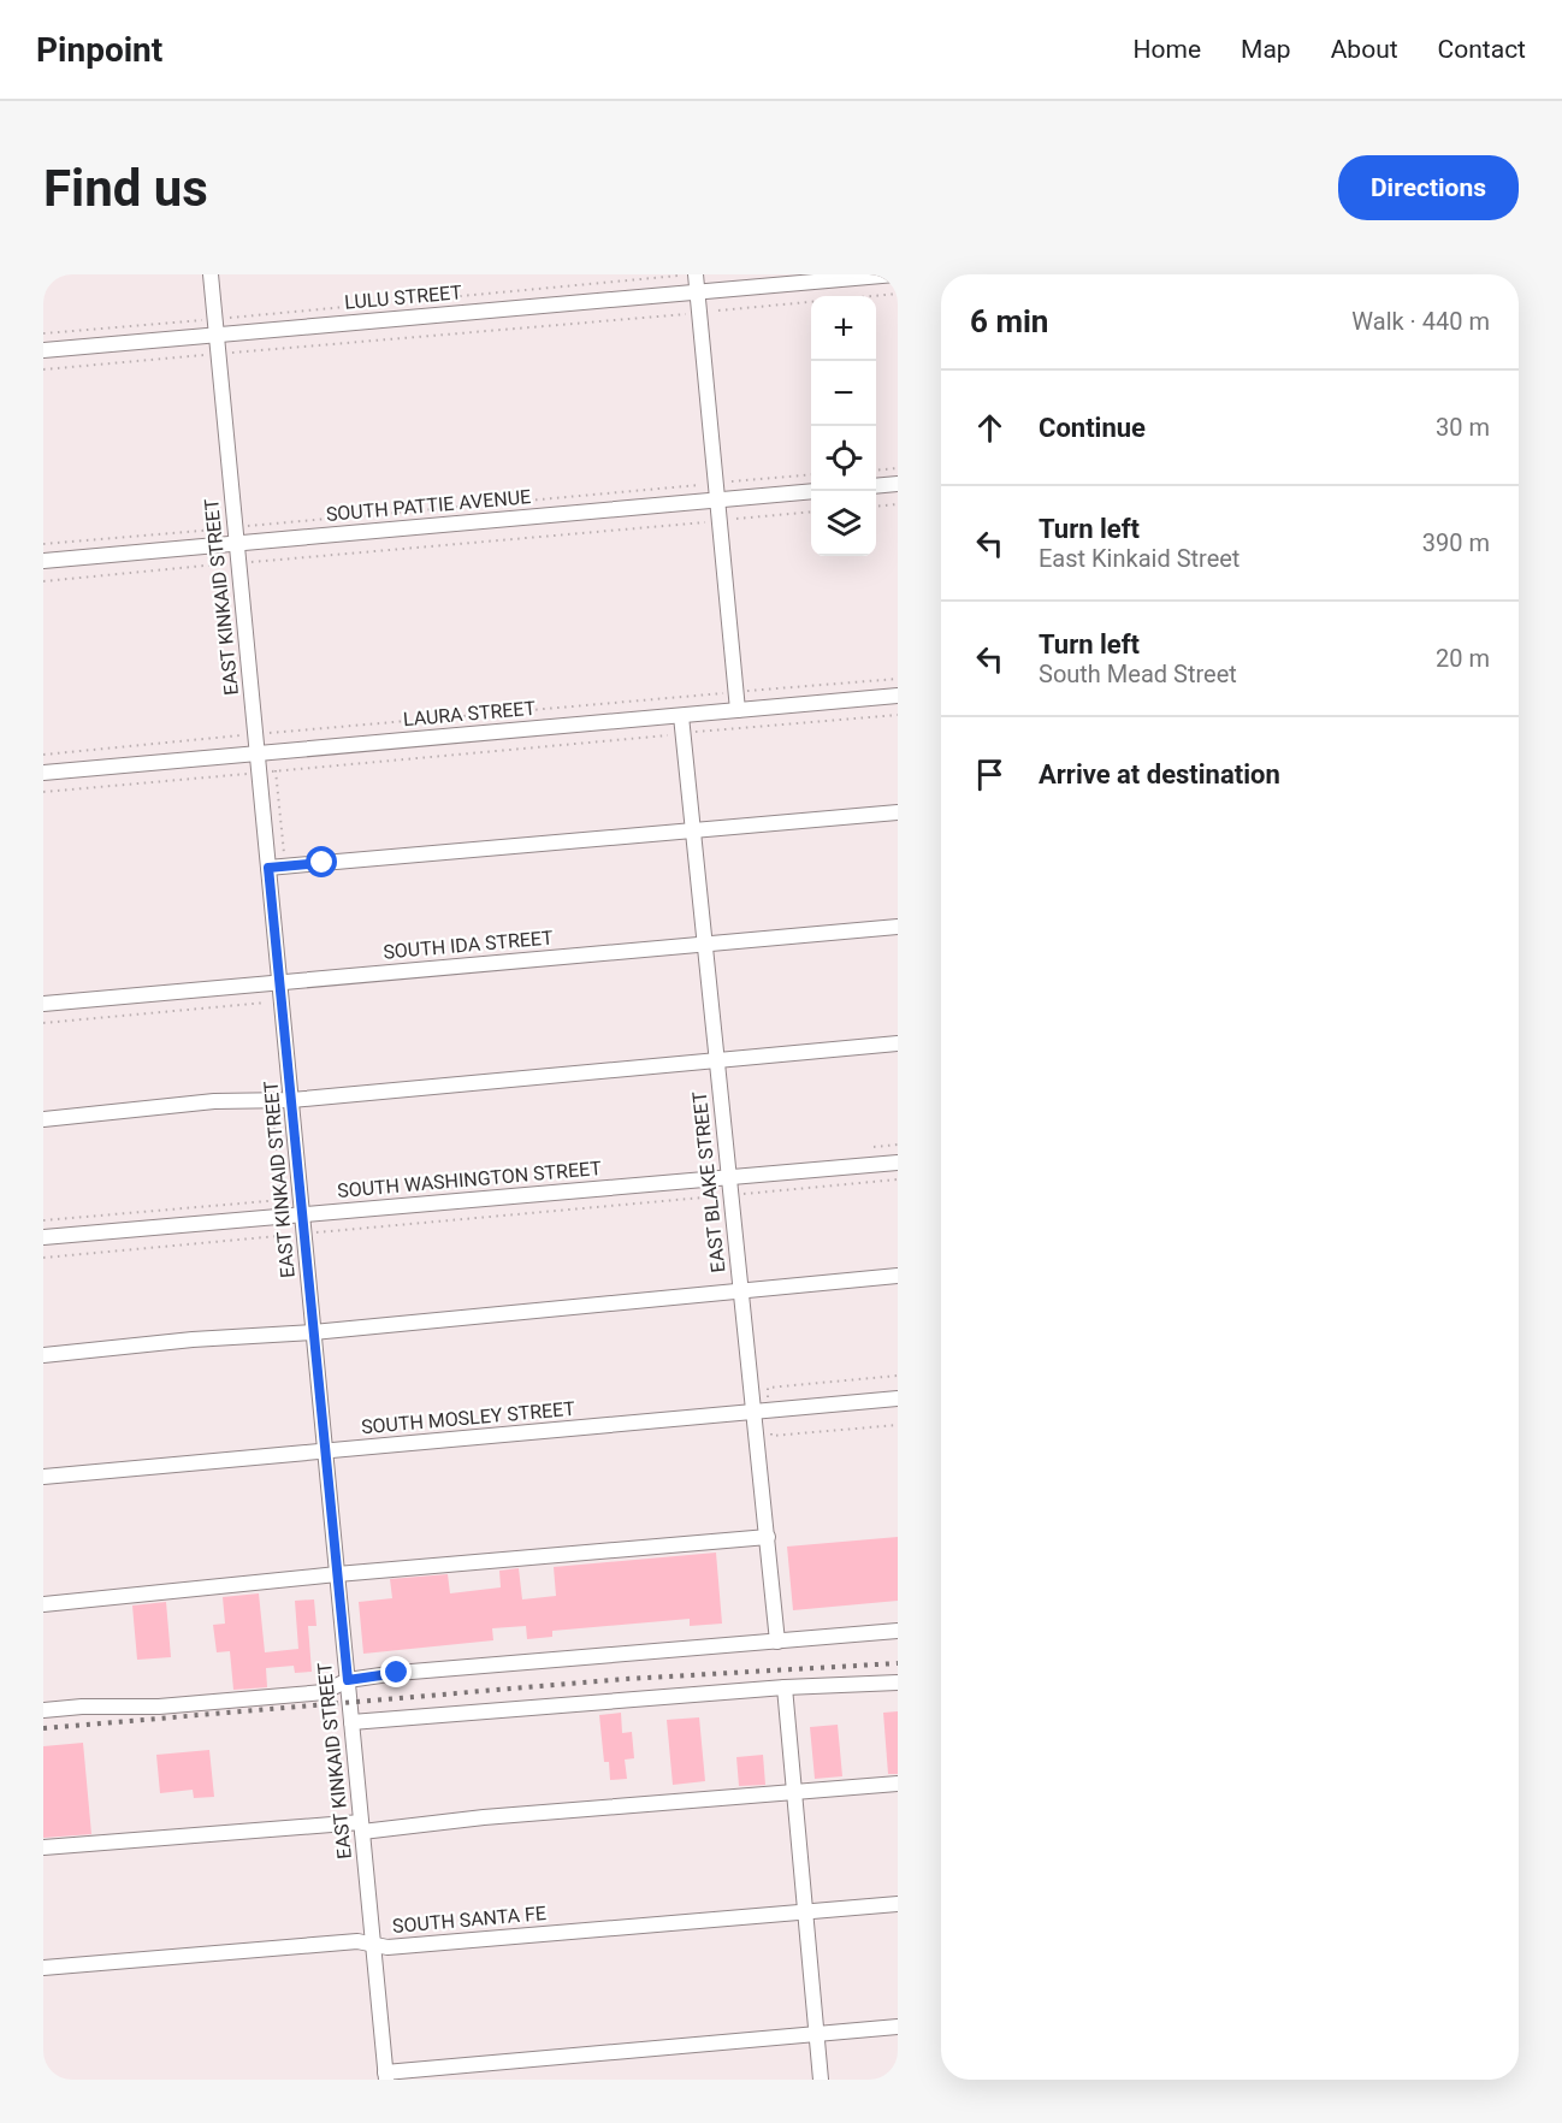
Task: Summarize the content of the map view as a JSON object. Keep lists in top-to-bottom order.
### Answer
{
  "streets": {
    "street": [
      "LULU STREET",
      "SOUTH PATTIE AVENUE",
      "EAST KINKAID STREET",
      "LAURA STREET",
      "SOUTH IDA STREET",
      "SOUTH WASHINGTON STREET",
      "EAST BLAKE STREET",
      "SOUTH MOSLEY STREET",
      "SOUTH SANTA FE"
    ]
  },
  "crossings": [
    ["LULU STREET", "EAST KINKAID STREET"],
    ["SOUTH PATTIE AVENUE", "EAST KINKAID STREET"],
    ["EAST KINKAID STREET", "LAURA STREET"],
    ["EAST KINKAID STREET", "SOUTH IDA STREET"],
    ["EAST KINKAID STREET", "SOUTH WASHINGTON STREET"],
    ["EAST KINKAID STREET", "SOUTH MOSLEY STREET"],
    ["EAST KINKAID STREET", "SOUTH SANTA FE"],
    ["LAURA STREET", "EAST BLAKE STREET"],
    ["SOUTH IDA STREET", "EAST BLAKE STREET"],
    ["SOUTH WASHINGTON STREET", "EAST BLAKE STREET"],
    ["EAST BLAKE STREET", "SOUTH MOSLEY STREET"]
  ],
  "page": {
    "header": "Pinpoint",
    "nav": [
      "Home",
      "Map",
      "About",
      "Contact"
    ],
    "buttons": "Directions",
    "title": "Find us",
    "heading": ["6 min", "Walk · 440 m"],
    "map_buttons": ["+", "−"],
    "list": [
      ["Continue", "30 m"],
      ["Turn left", "East Kinkaid Street", "390 m"],
      ["Turn left", "South Mead Street", "20 m"],
      "Arrive at destination"
    ]
  }
}
